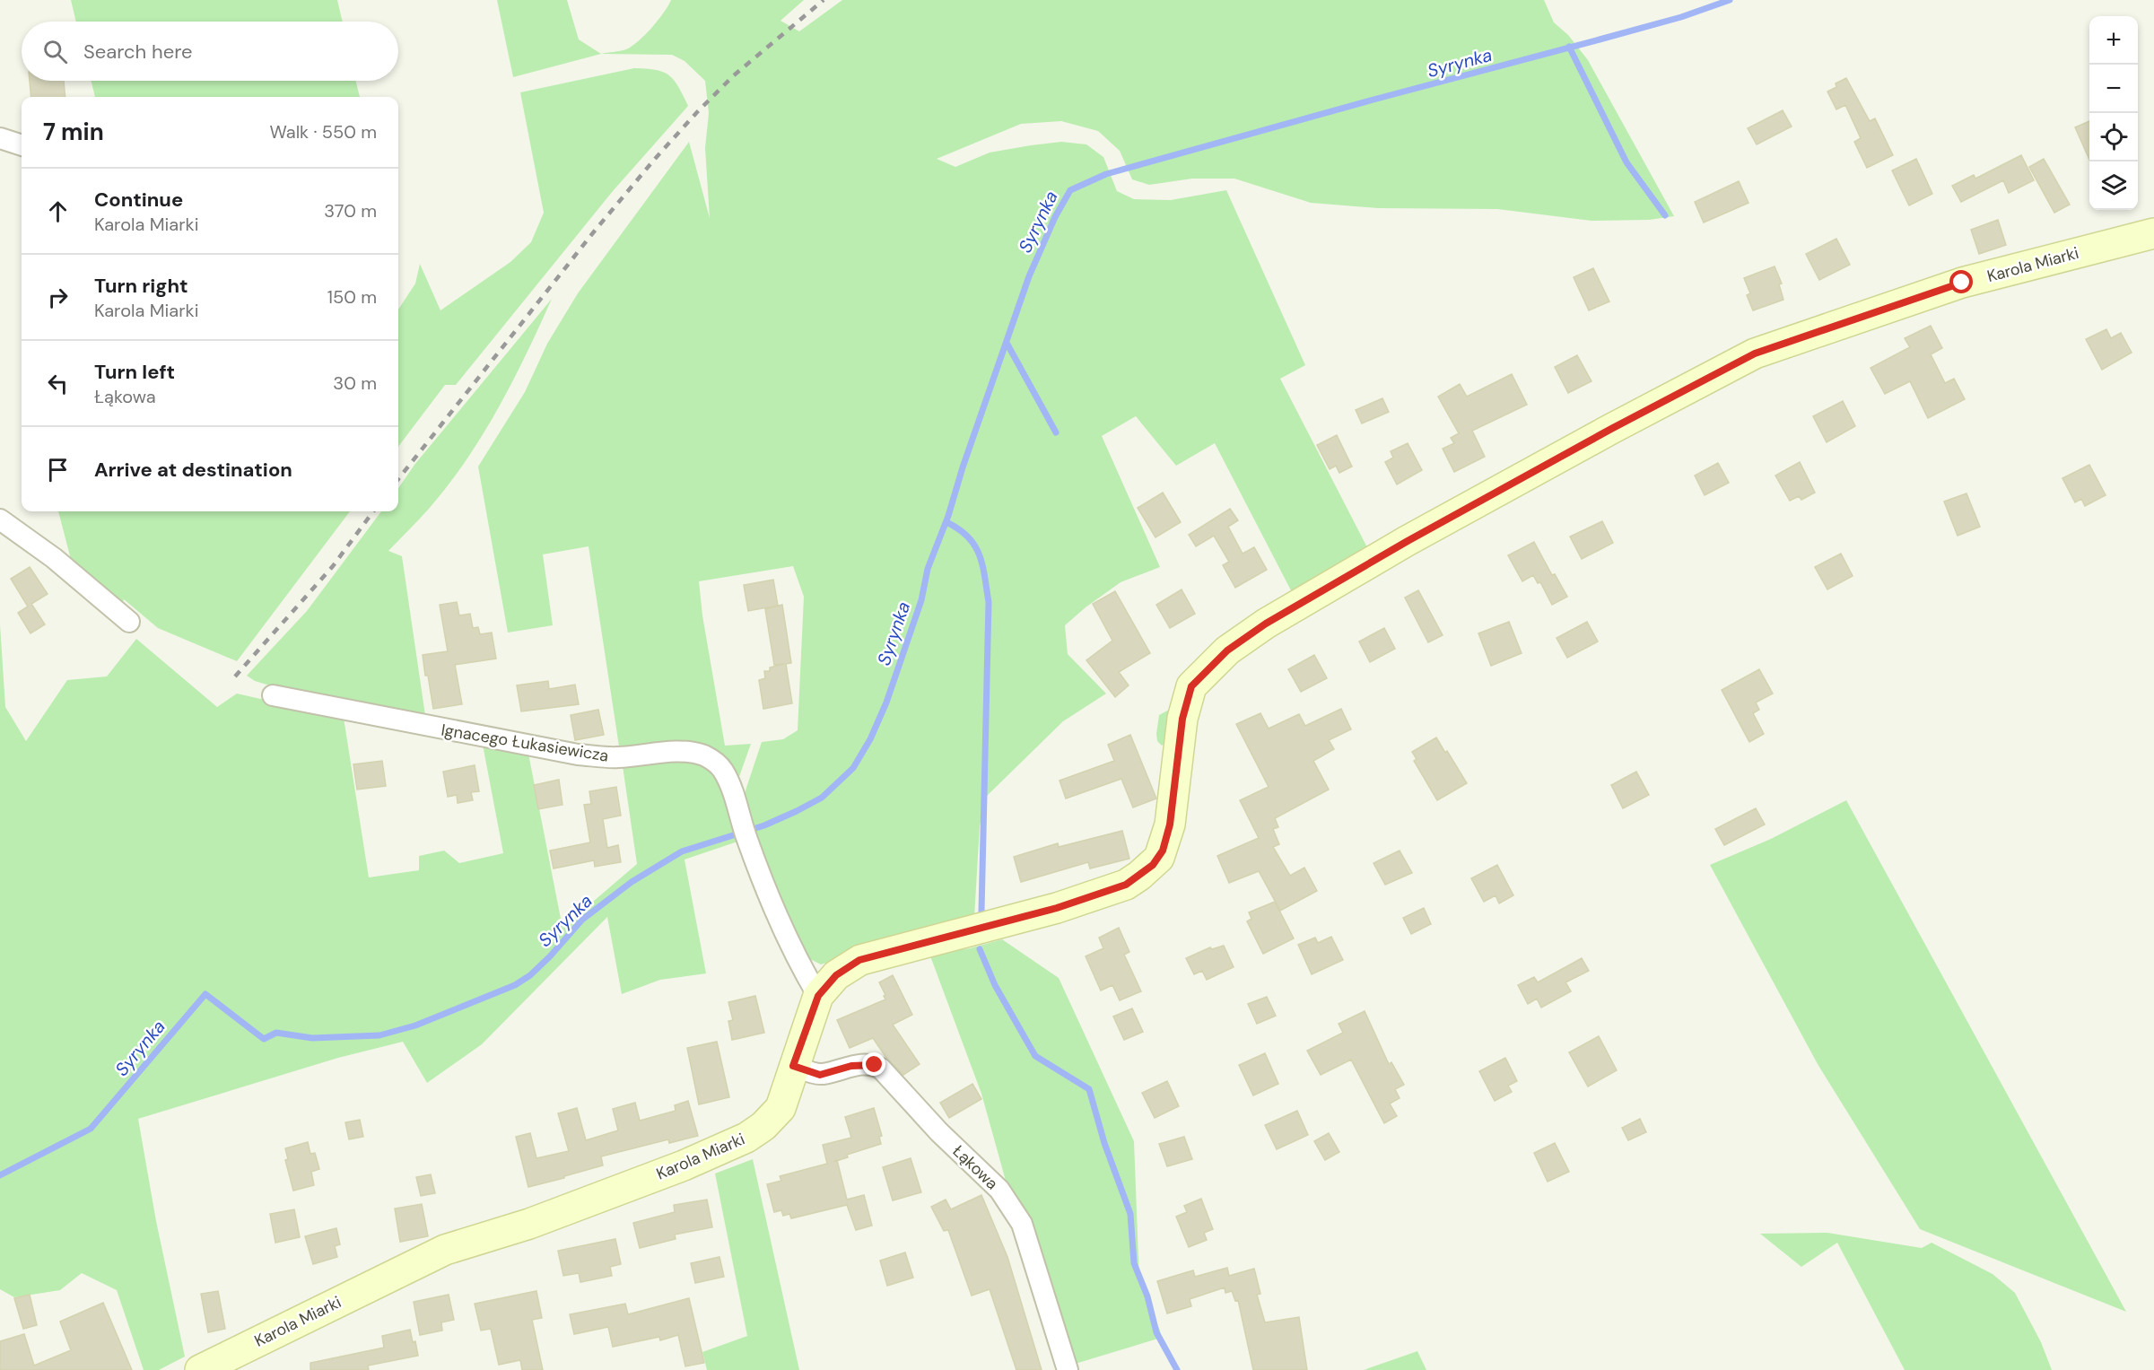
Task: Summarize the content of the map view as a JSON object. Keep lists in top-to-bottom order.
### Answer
{
  "streets": {
    "street": ["Karola Miarki", "Ignacego Łukasiewicza", "Łąkowa"]
  },
  "crossings": [
    ["Karola Miarki", "Ignacego Łukasiewicza"],
    ["Karola Miarki", "Łąkowa"]
  ],
  "water": ["Syrynka"],
  "page": {
    "map_buttons": ["+", "−"],
    "search": "Search here",
    "heading": ["7 min", "Walk · 550 m"],
    "list": [
      ["Continue", "Karola Miarki", "370 m"],
      ["Turn right", "Karola Miarki", "150 m"],
      ["Turn left", "Łąkowa", "30 m"],
      "Arrive at destination"
    ]
  }
}
